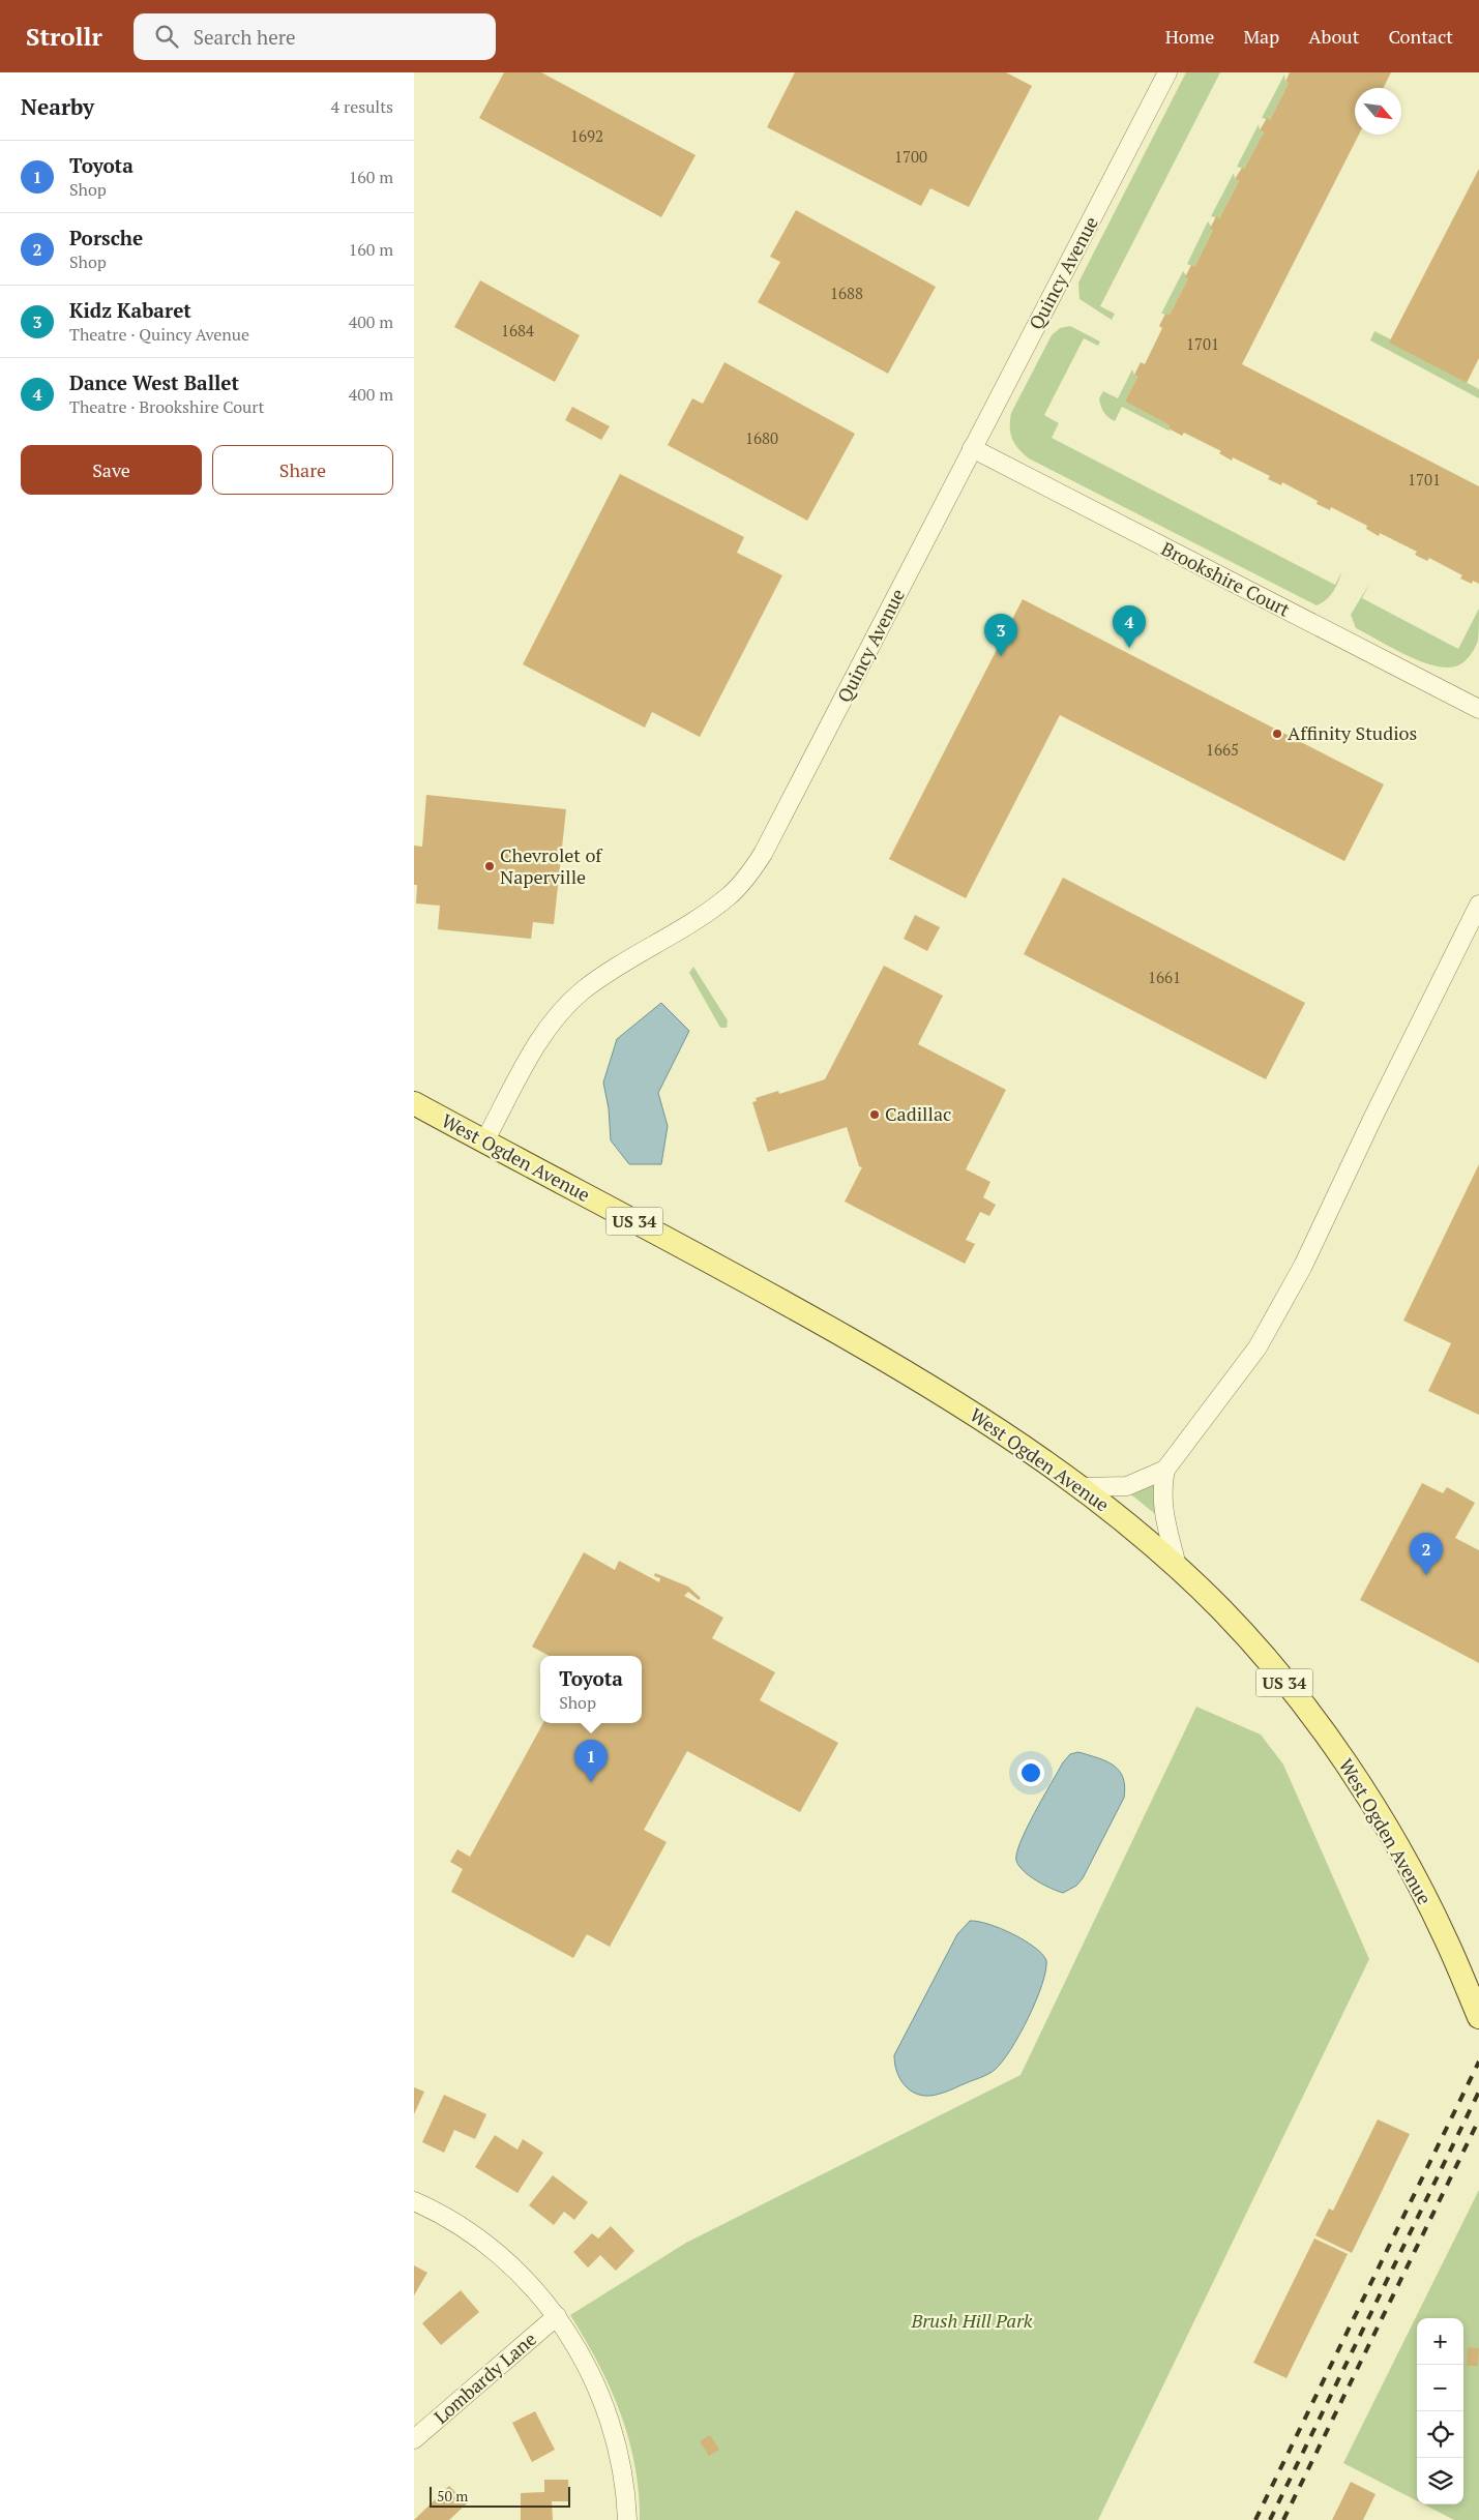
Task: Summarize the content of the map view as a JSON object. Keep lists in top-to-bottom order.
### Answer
{
  "streets": {
    "main road": ["West Ogden Avenue", "US 34"],
    "street": ["Quincy Avenue", "Brookshire Court", "Lombardy Lane"]
  },
  "crossings": [
    ["Quincy Avenue", "Brookshire Court"],
    ["Quincy Avenue", "West Ogden Avenue"]
  ],
  "parks": ["Brush Hill Park"],
  "places": ["Affinity Studios", "Chevrolet of Naperville", "Cadillac"],
  "house_numbers": [
    "1692",
    "1700",
    "1688",
    "1684",
    "1701",
    "1680",
    "1701",
    "1665",
    "1661"
  ],
  "scale_bar": "50 m",
  "north": "bottom right",
  "page": {
    "header": "Strollr",
    "search": "Search here",
    "nav": [
      "Home",
      "Map",
      "About",
      "Contact"
    ],
    "heading": ["Nearby", "4 results"],
    "list": [
      {
        "mark": "1",
        "name": "Toyota",
        "note": "Shop",
        "value": "160 m"
      },
      {
        "mark": "2",
        "name": "Porsche",
        "note": "Shop",
        "value": "160 m"
      },
      {
        "mark": "3",
        "name": "Kidz Kabaret",
        "note": "Theatre · Quincy Avenue",
        "value": "400 m"
      },
      {
        "mark": "4",
        "name": "Dance West Ballet",
        "note": "Theatre · Brookshire Court",
        "value": "400 m"
      }
    ],
    "buttons": ["Save", "Share"],
    "pins": [
      "4",
      "3",
      "2",
      "1"
    ],
    "popup": ["Toyota", "Shop"],
    "map_buttons": ["+", "−"],
    "scale": "50 m"
  }
}
